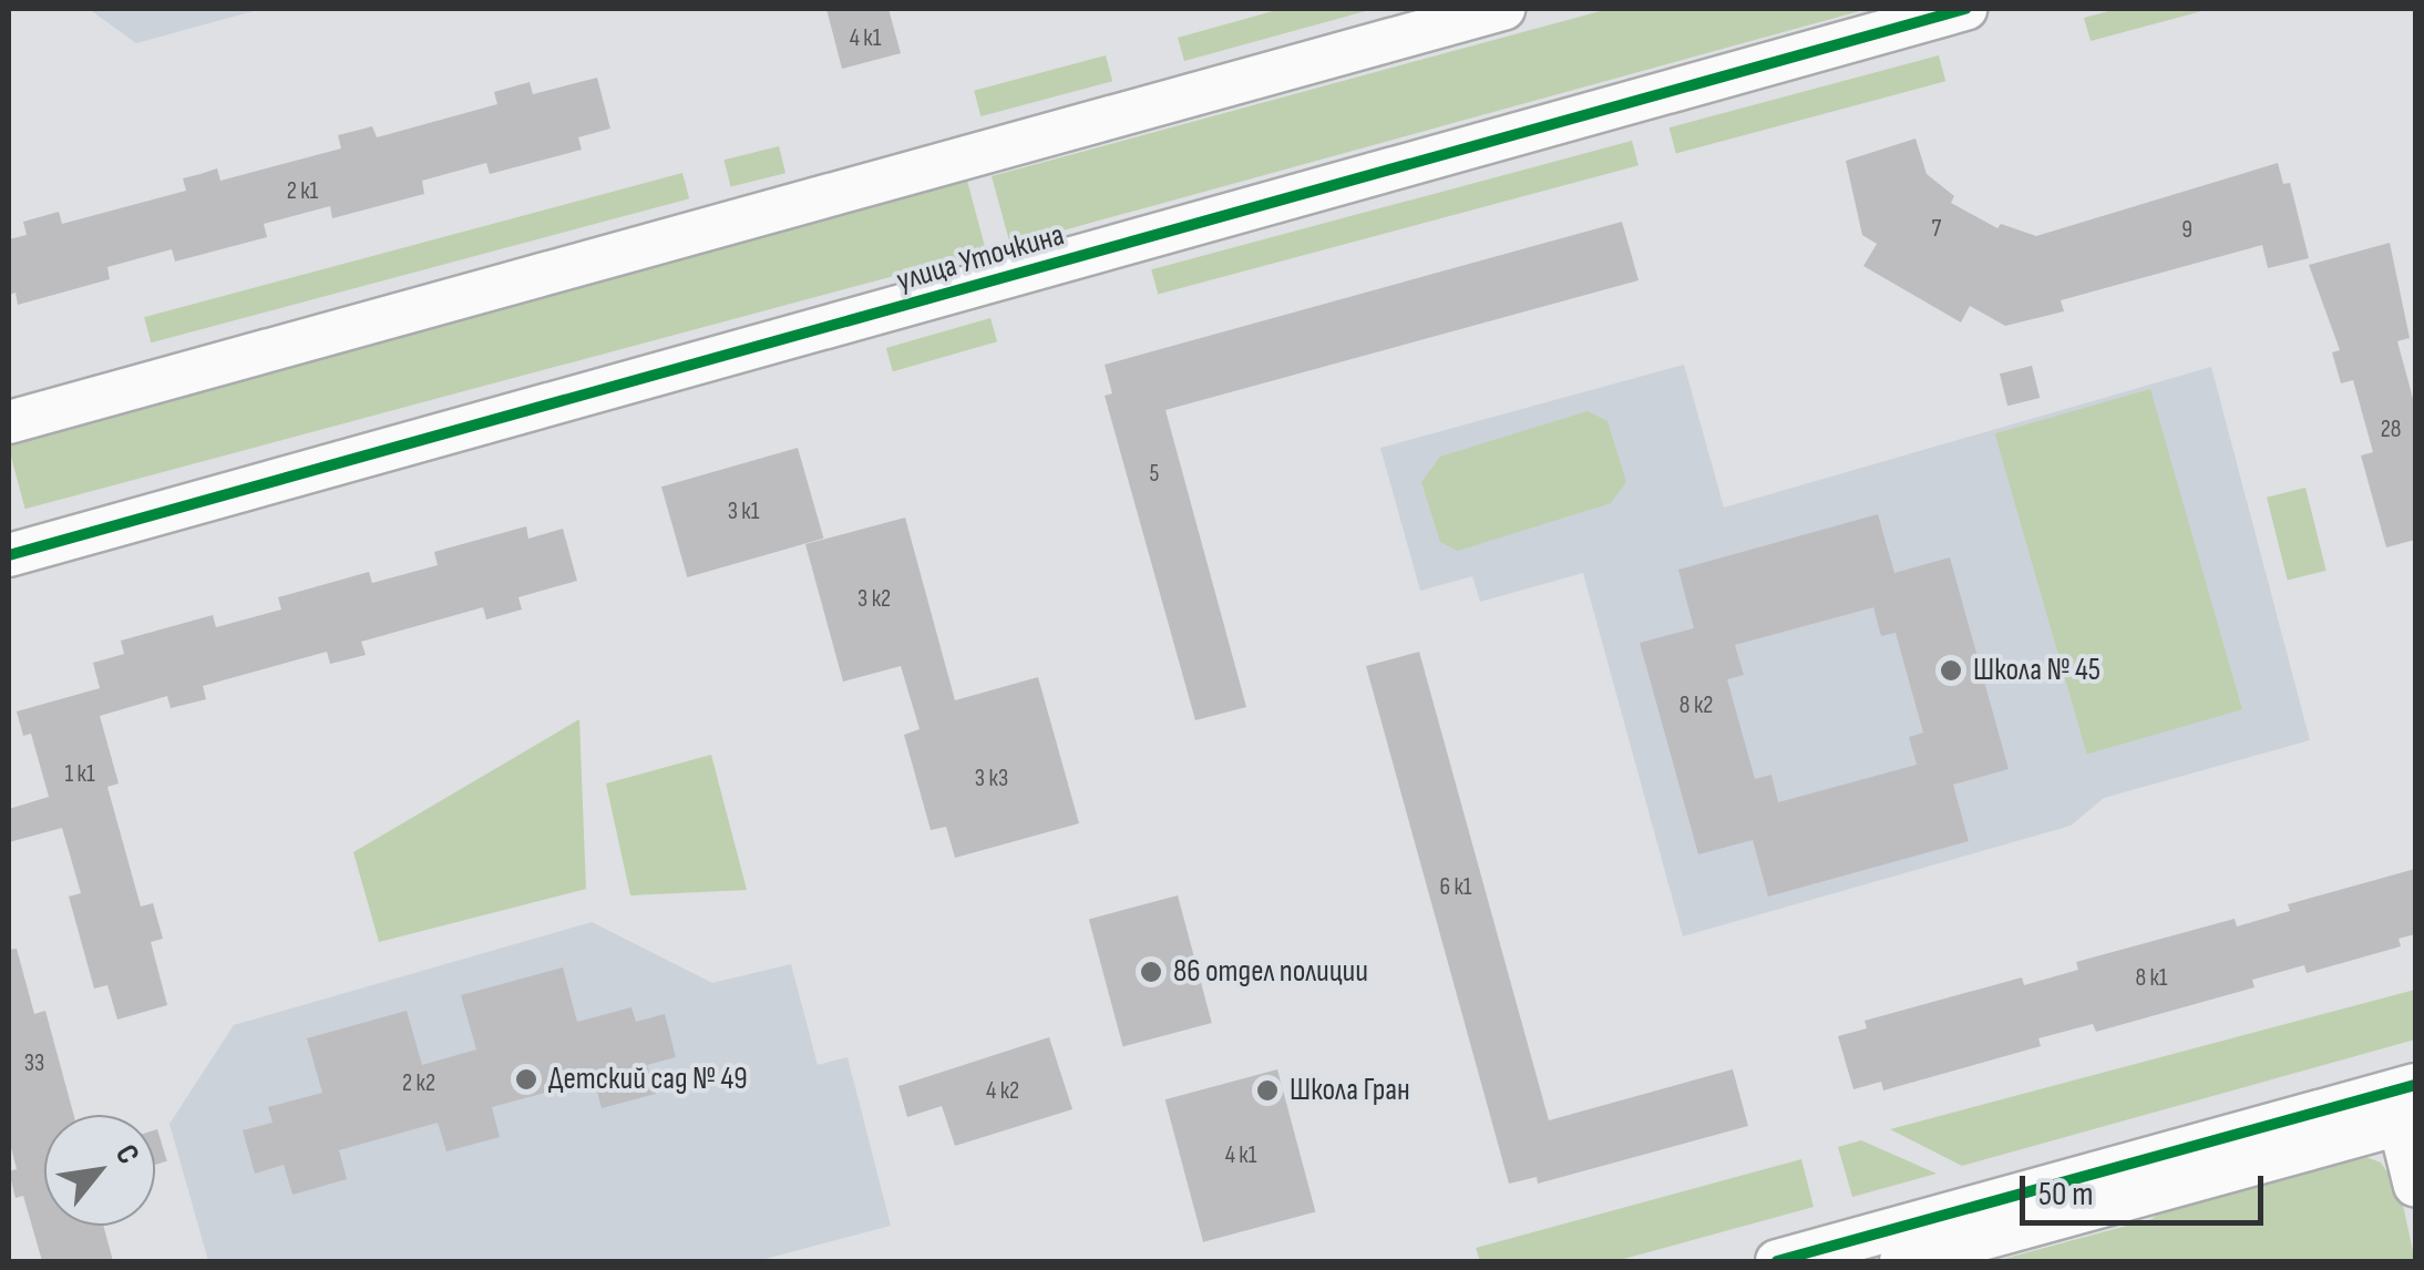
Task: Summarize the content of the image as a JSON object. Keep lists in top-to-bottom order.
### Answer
{
  "streets": {
    "street": ["улица Уточкина"]
  },
  "places": [
    "Школа № 45",
    "86 отдел полиции",
    "Детский сад № 49",
    "Школа Гран"
  ],
  "house_numbers": [
    "4 к1",
    "2 к1",
    "7",
    "9",
    "28",
    "5",
    "3 к1",
    "3 к2",
    "8 к2",
    "1 к1",
    "3 к3",
    "6 к1",
    "8 к1",
    "33",
    "2 к2",
    "4 к2",
    "4 к1"
  ],
  "scale_bar": "50 m",
  "north": "top right"
}
